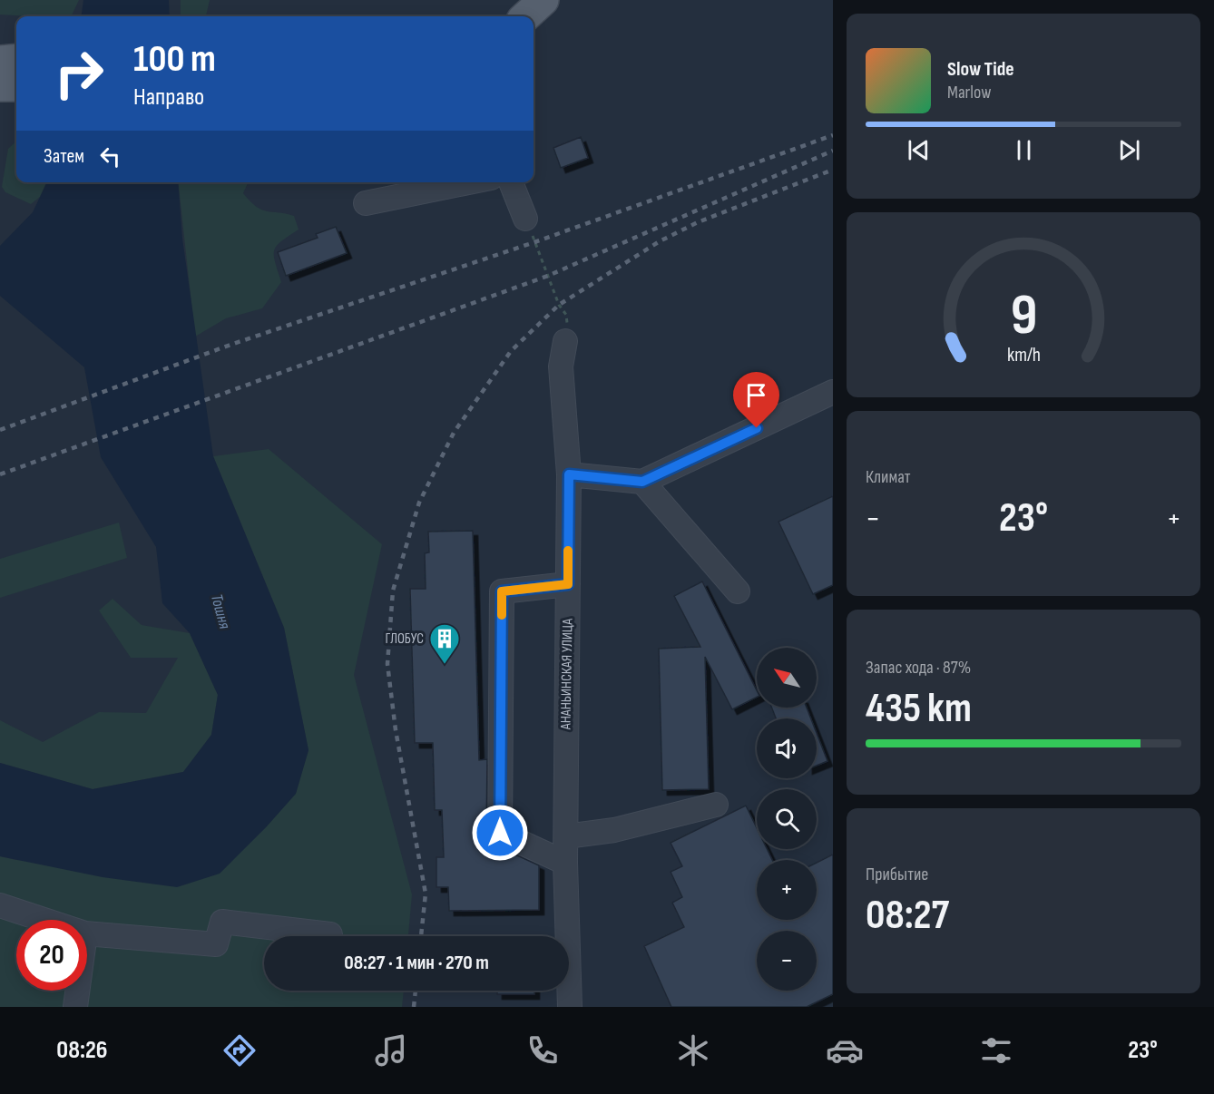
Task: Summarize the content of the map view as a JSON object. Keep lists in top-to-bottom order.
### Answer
{
  "streets": {
    "street": ["АНАНЬИНСКАЯ УЛИЦА"]
  },
  "water": ["Тошня"],
  "places": {
    "building": ["ГЛОБУС"]
  },
  "north": "top left",
  "page": {
    "turn": ["100 m", "Направо"],
    "song": ["Slow Tide", "Marlow"],
    "then": "Затем",
    "tile": [
      "Климат",
      ["Запас хода · 87%", "435 km"],
      ["Прибытие", "08:27"]
    ],
    "heat": ["−", "23°", "+"],
    "map_buttons": ["+", "−"],
    "limit": "20",
    "trip": "08:27 · 1 мин · 270 m",
    "tabs": ["08:26", "23°"],
    "gauge": ["9", "km/h"]
  }
}
